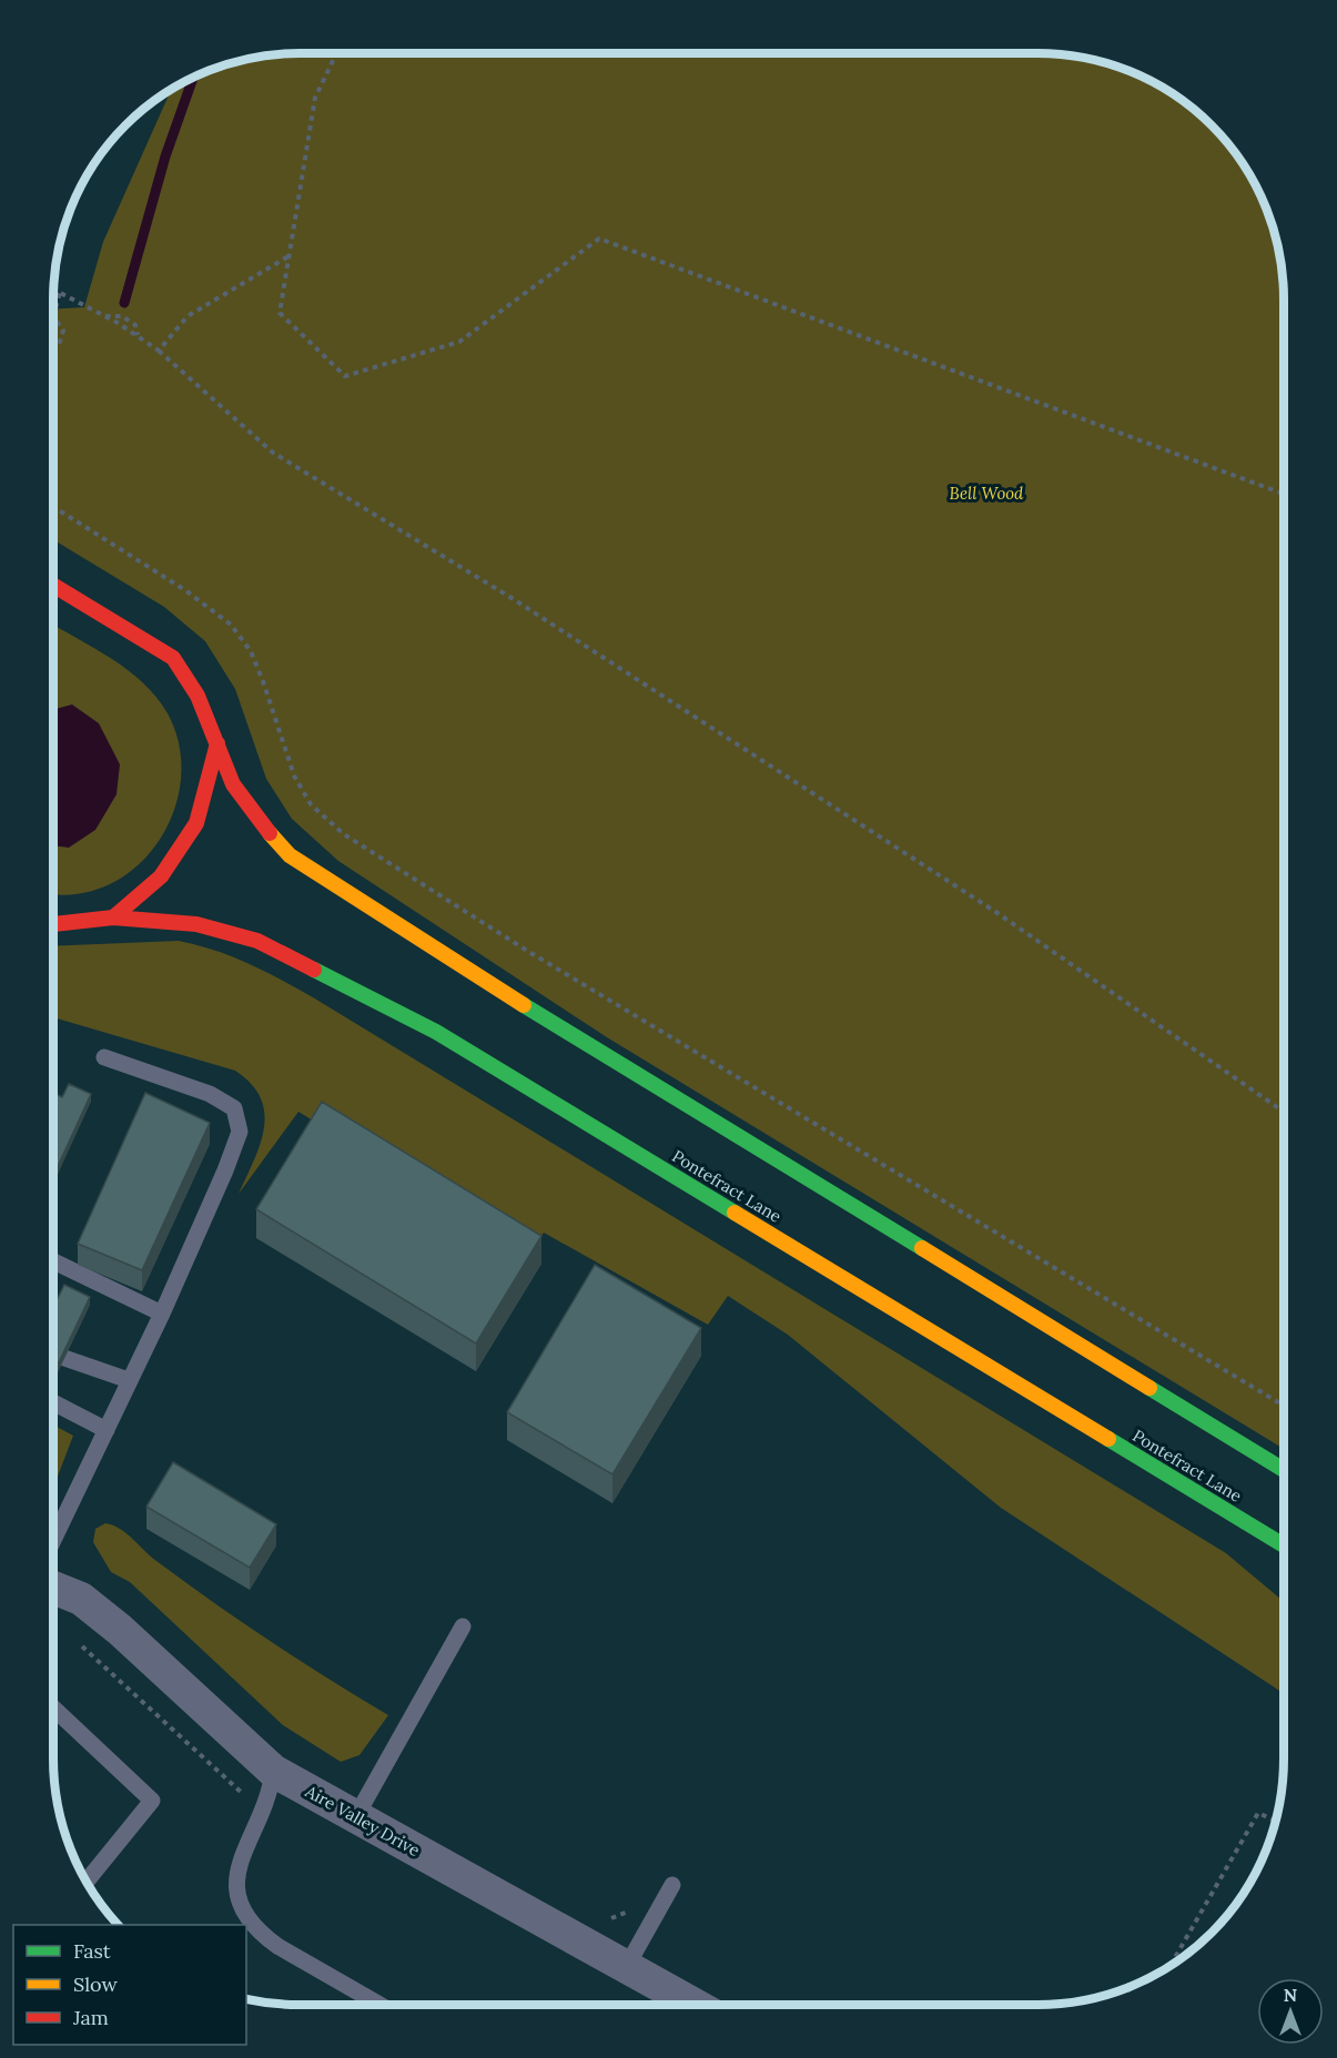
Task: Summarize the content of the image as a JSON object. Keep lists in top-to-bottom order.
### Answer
{
  "streets": {
    "highway": ["Pontefract Lane"],
    "street": ["Aire Valley Drive"]
  },
  "parks": ["Bell Wood"],
  "legend": ["Fast", "Slow", "Jam"],
  "north": "top"
}
